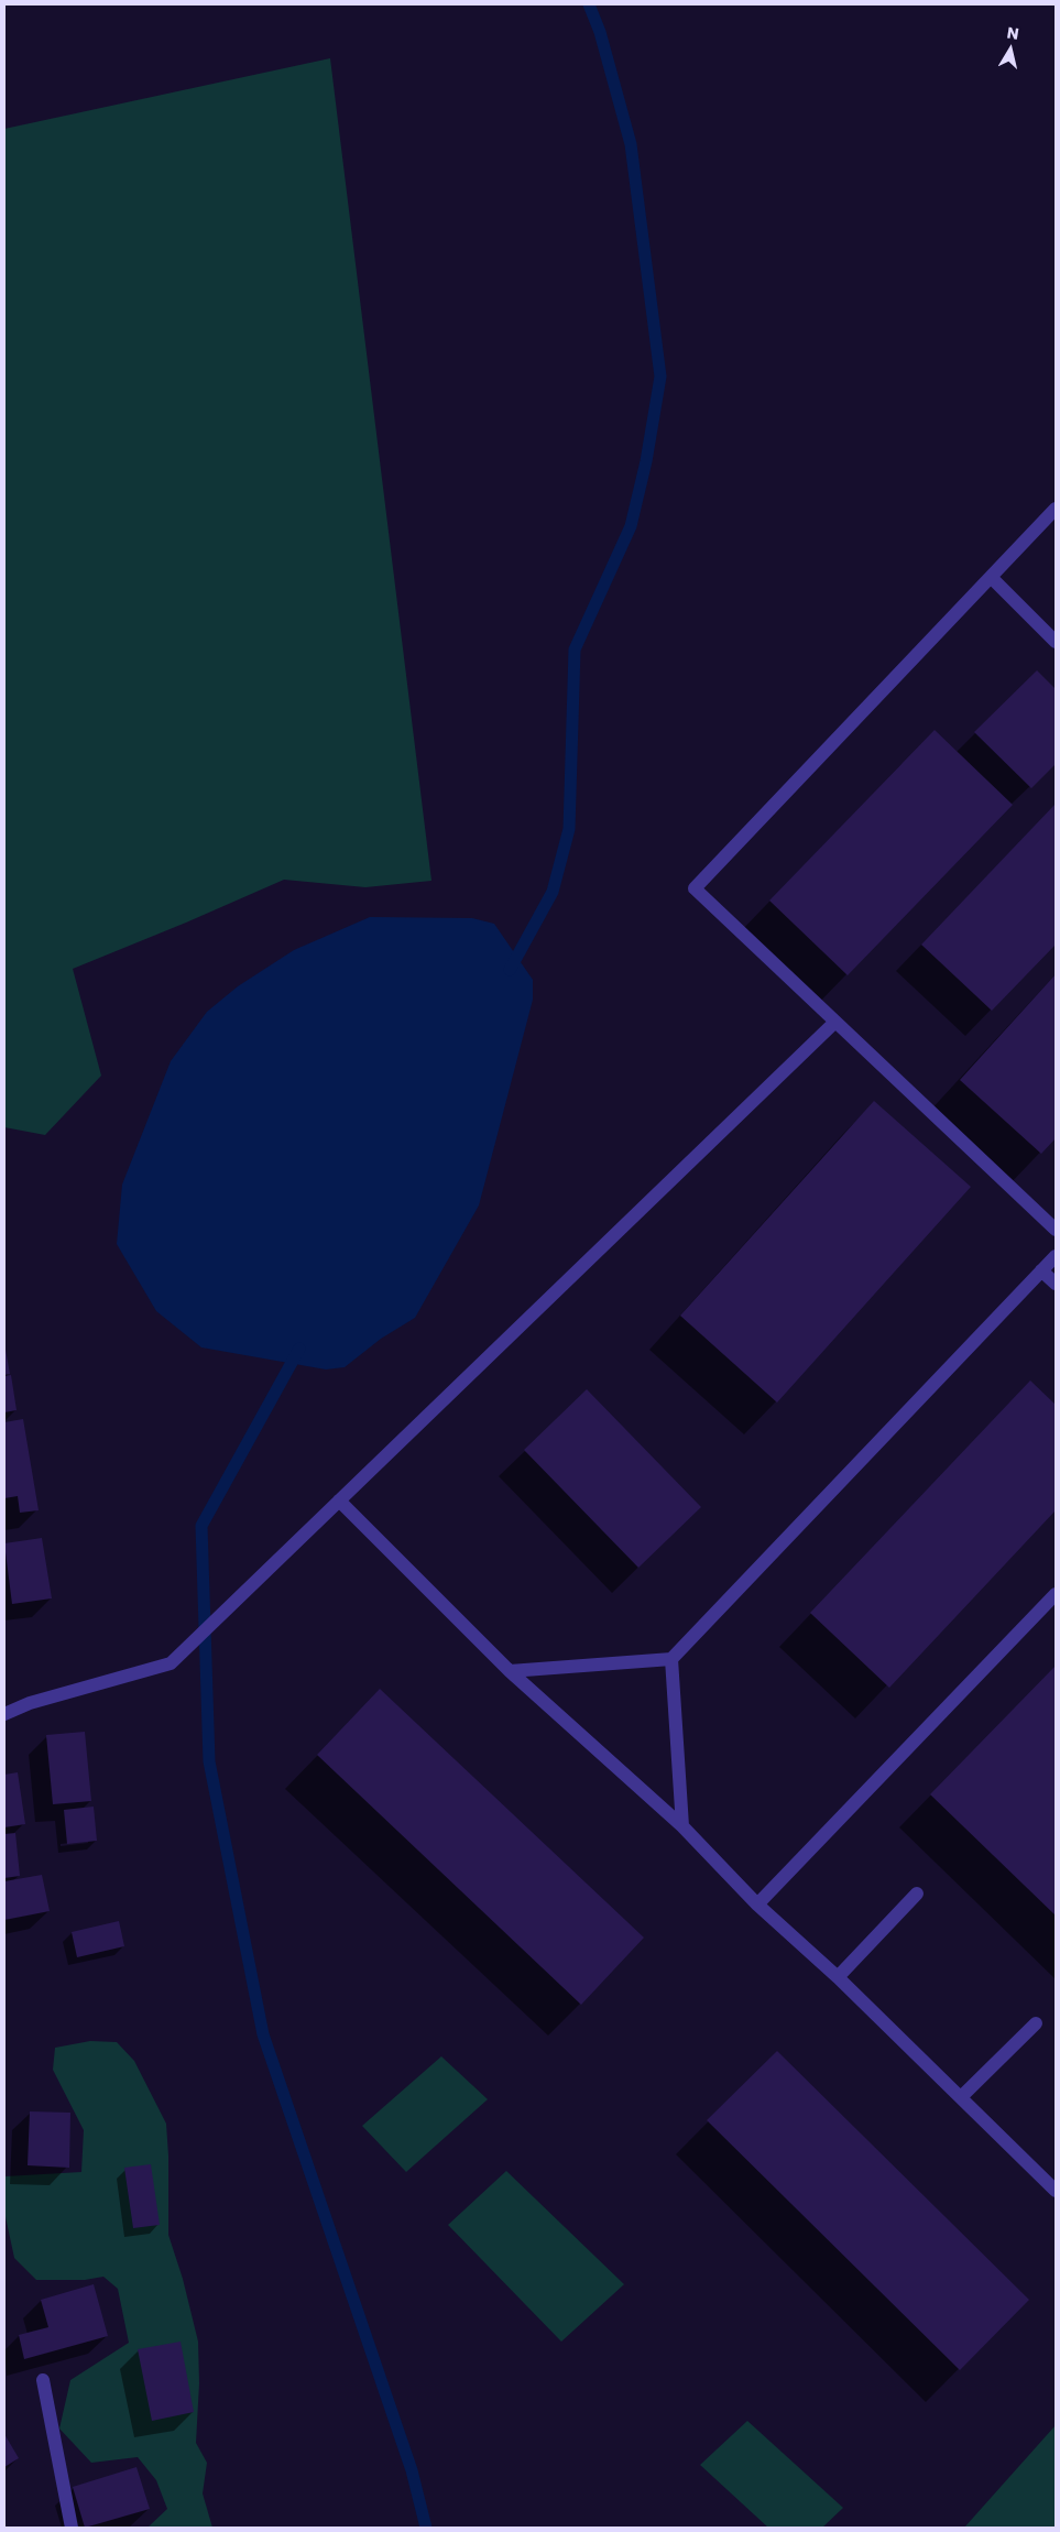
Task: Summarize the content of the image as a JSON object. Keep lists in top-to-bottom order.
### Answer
{
  "north": "top"
}
